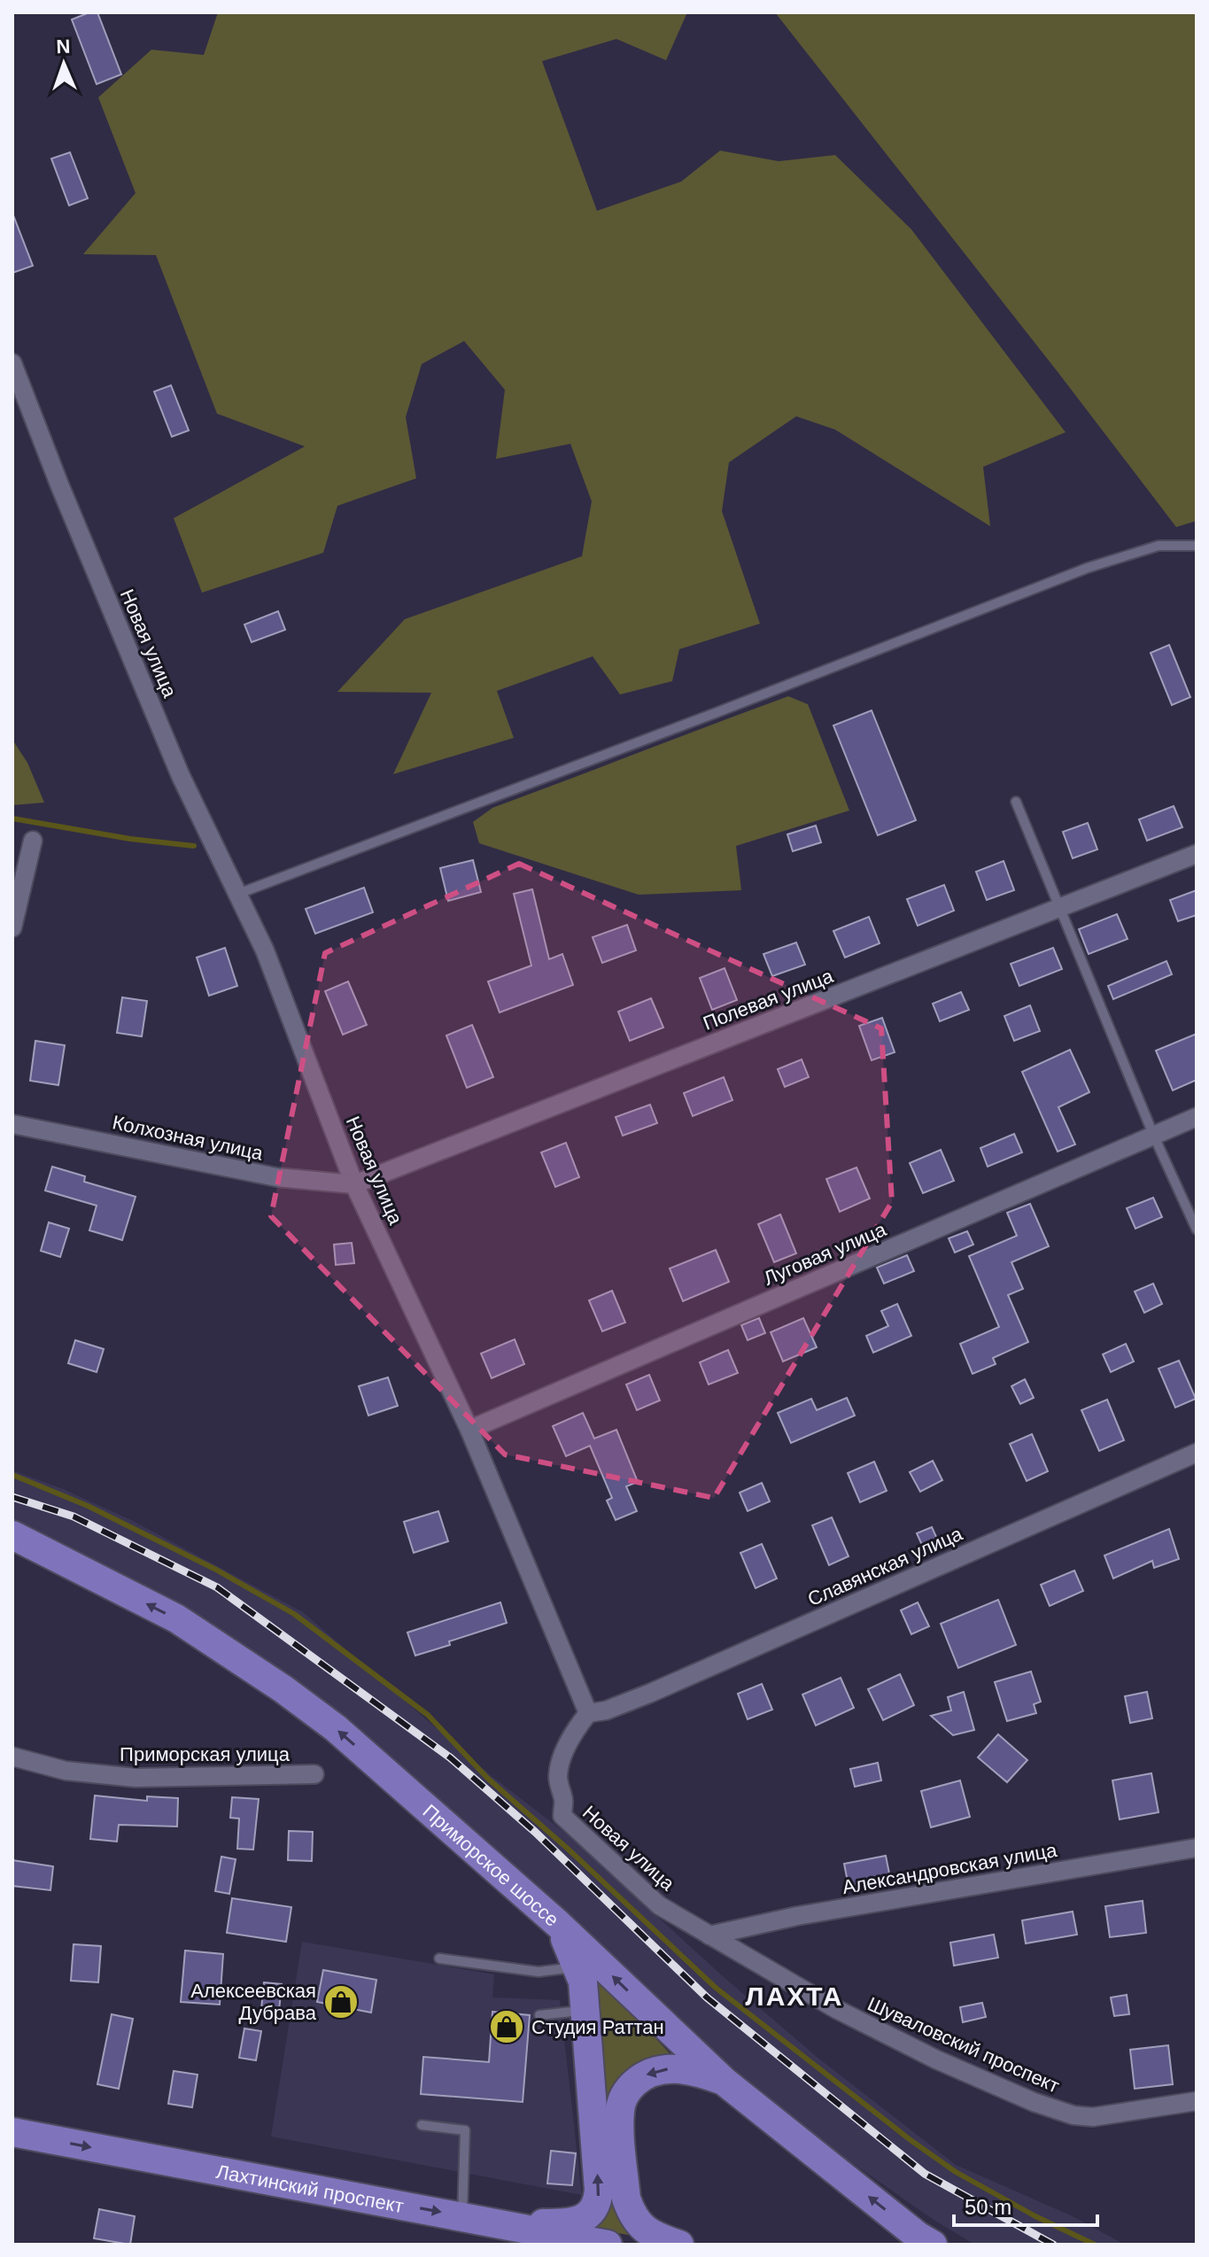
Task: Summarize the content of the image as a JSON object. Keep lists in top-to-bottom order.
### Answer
{
  "streets": {
    "main road": ["Приморское шоссе", "Лахтинский проспект"],
    "street": [
      "Новая улица",
      "Полевая улица",
      "Колхозная улица",
      "Луговая улица",
      "Славянская улица",
      "Приморская улица",
      "Александровская улица",
      "Шуваловский проспект"
    ]
  },
  "crossings": [
    ["Новая улица", "Полевая улица"],
    ["Новая улица", "Колхозная улица"],
    ["Новая улица", "Луговая улица"],
    ["Новая улица", "Славянская улица"],
    ["Новая улица", "Александровская улица"],
    ["Новая улица", "Шуваловский проспект"],
    ["Полевая улица", "Колхозная улица"],
    ["Александровская улица", "Шуваловский проспект"]
  ],
  "one_way": ["Приморское шоссе", "Лахтинский проспект"],
  "districts": ["ЛАХТА"],
  "places": {
    "shop": ["Алексеевская Дубрава", "Студия Раттан"]
  },
  "scale_bar": "50 m",
  "north": "top"
}
